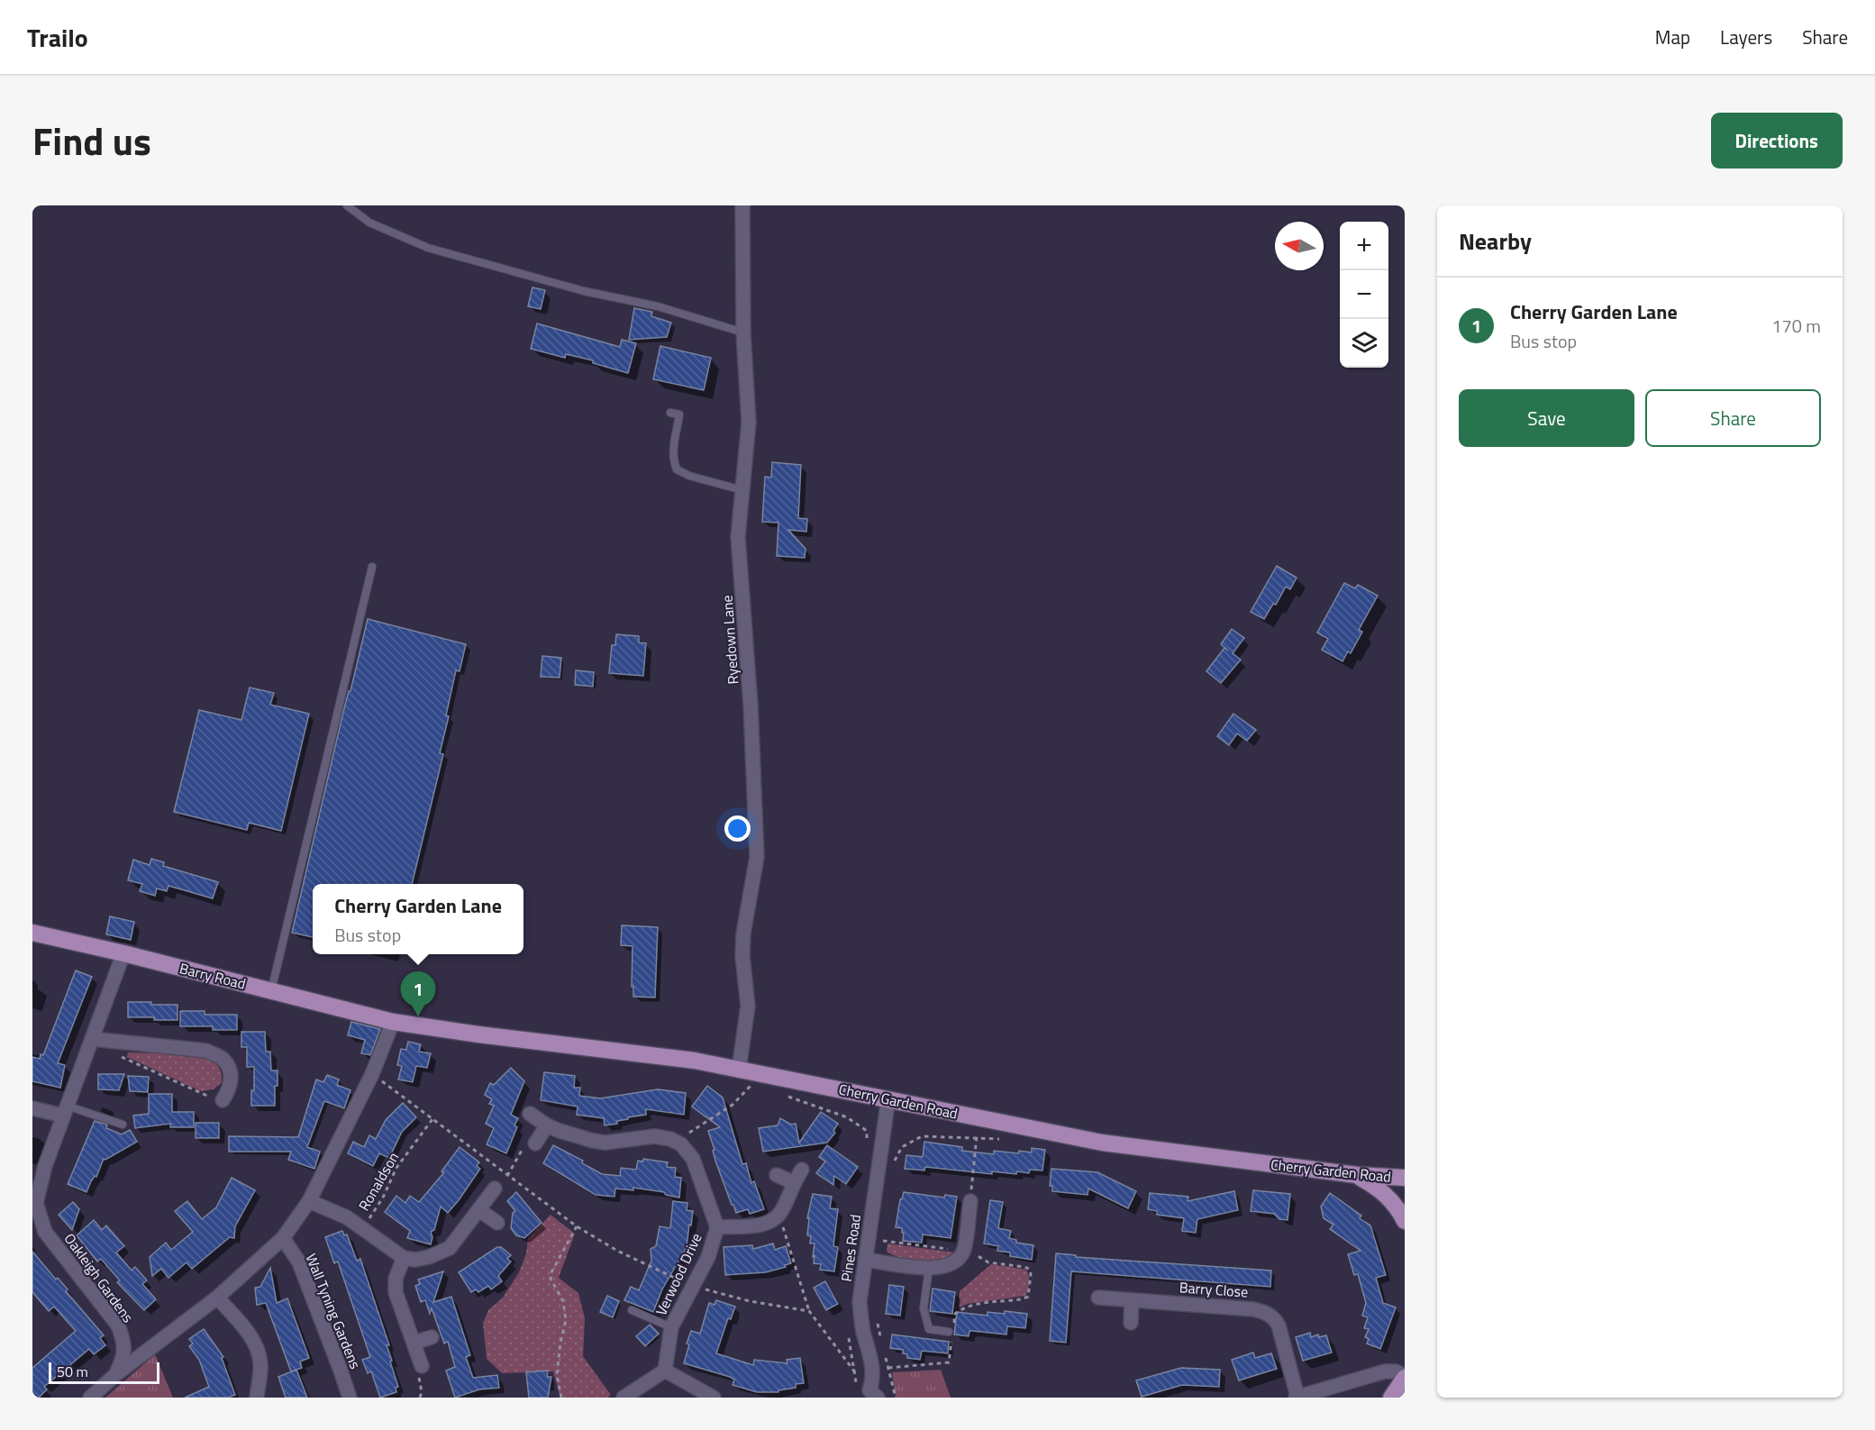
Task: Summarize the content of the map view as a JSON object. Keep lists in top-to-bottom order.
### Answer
{
  "streets": {
    "main road": ["Barry Road", "Cherry Garden Road"],
    "street": [
      "Ryedown Lane",
      "Pines Road",
      "Verwood Drive",
      "Oakleigh Gardens",
      "Barry Close",
      "Wall Tyning Gardens"
    ],
    "path": ["Ronaldson"]
  },
  "crossings": [
    ["Ryedown Lane", "Cherry Garden Road"],
    ["Barry Road", "Cherry Garden Road"],
    ["Barry Road", "Oakleigh Gardens"],
    ["Cherry Garden Road", "Pines Road"]
  ],
  "scale_bar": "50 m",
  "north": "left",
  "page": {
    "header": "Trailo",
    "nav": ["Map", "Layers", "Share"],
    "title": "Find us",
    "buttons": [
      "Directions",
      ["Save", "Share"]
    ],
    "heading": "Nearby",
    "map_buttons": ["+", "−"],
    "list": [
      {
        "mark": "1",
        "name": "Cherry Garden Lane",
        "note": "Bus stop",
        "value": "170 m"
      }
    ],
    "popup": ["Cherry Garden Lane", "Bus stop"],
    "pins": "1",
    "scale": "50 m"
  }
}
